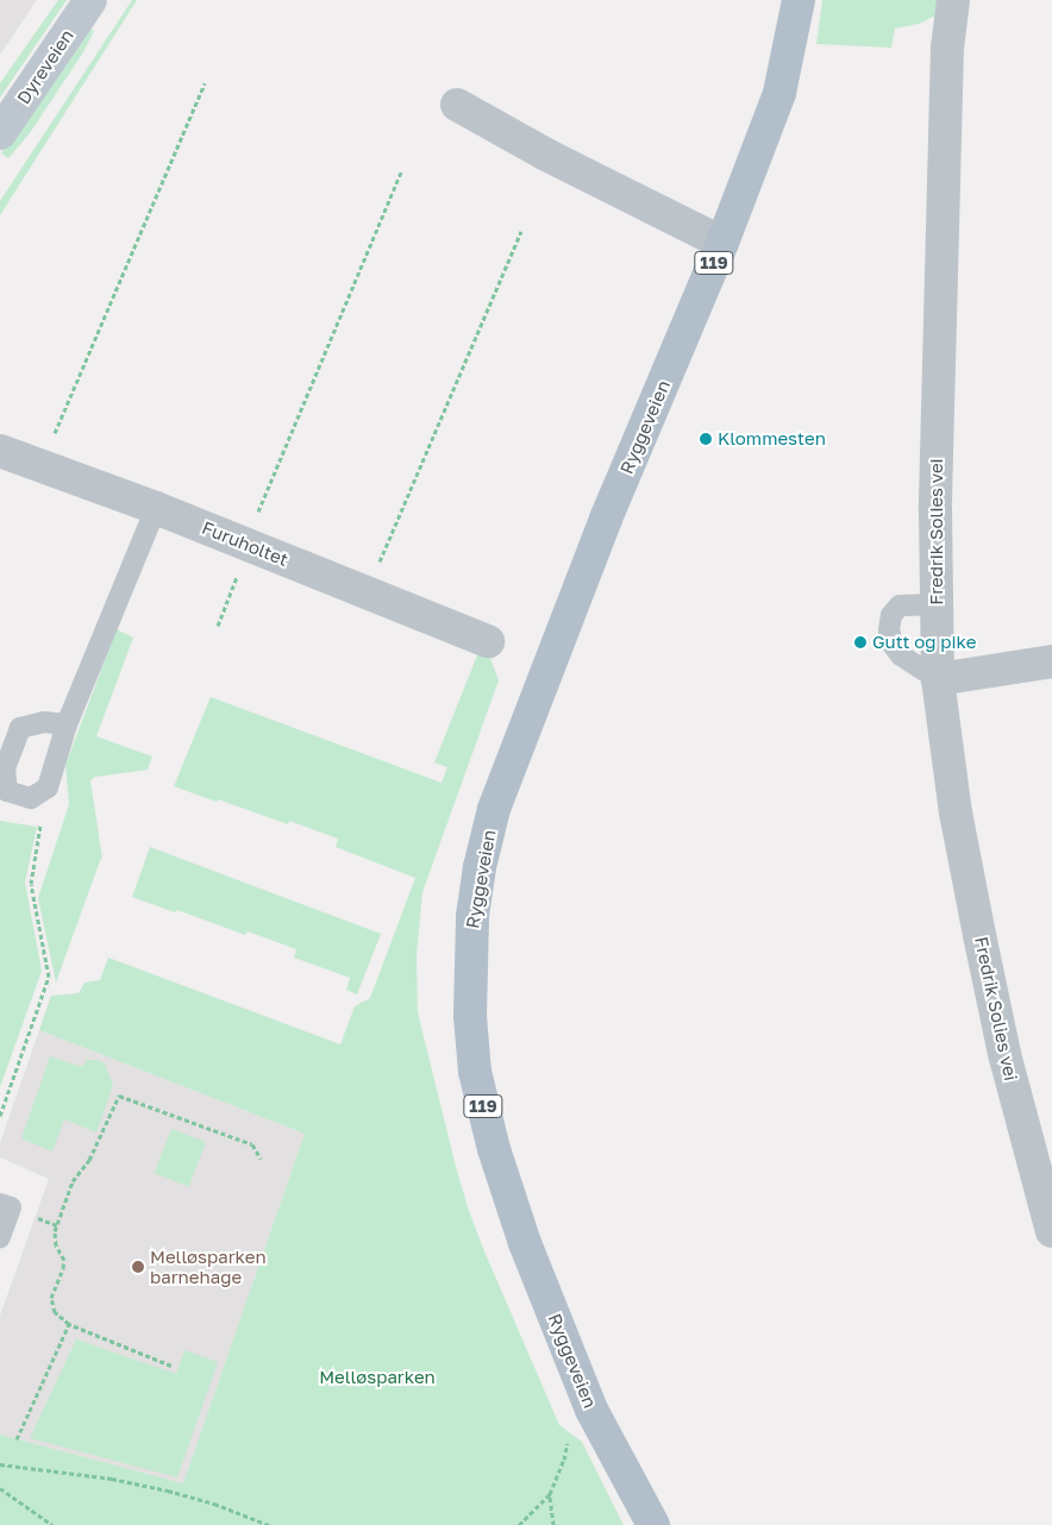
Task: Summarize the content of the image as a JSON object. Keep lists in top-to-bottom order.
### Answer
{
  "streets": {
    "main road": ["119", "Ryggeveien"],
    "street": ["Dyreveien", "Fredrik Solies vei", "Furuholtet"]
  },
  "parks": ["Melløsparken"],
  "places": ["Klommesten", "Gutt og pike", "Melløsparken barnehage"]
}
